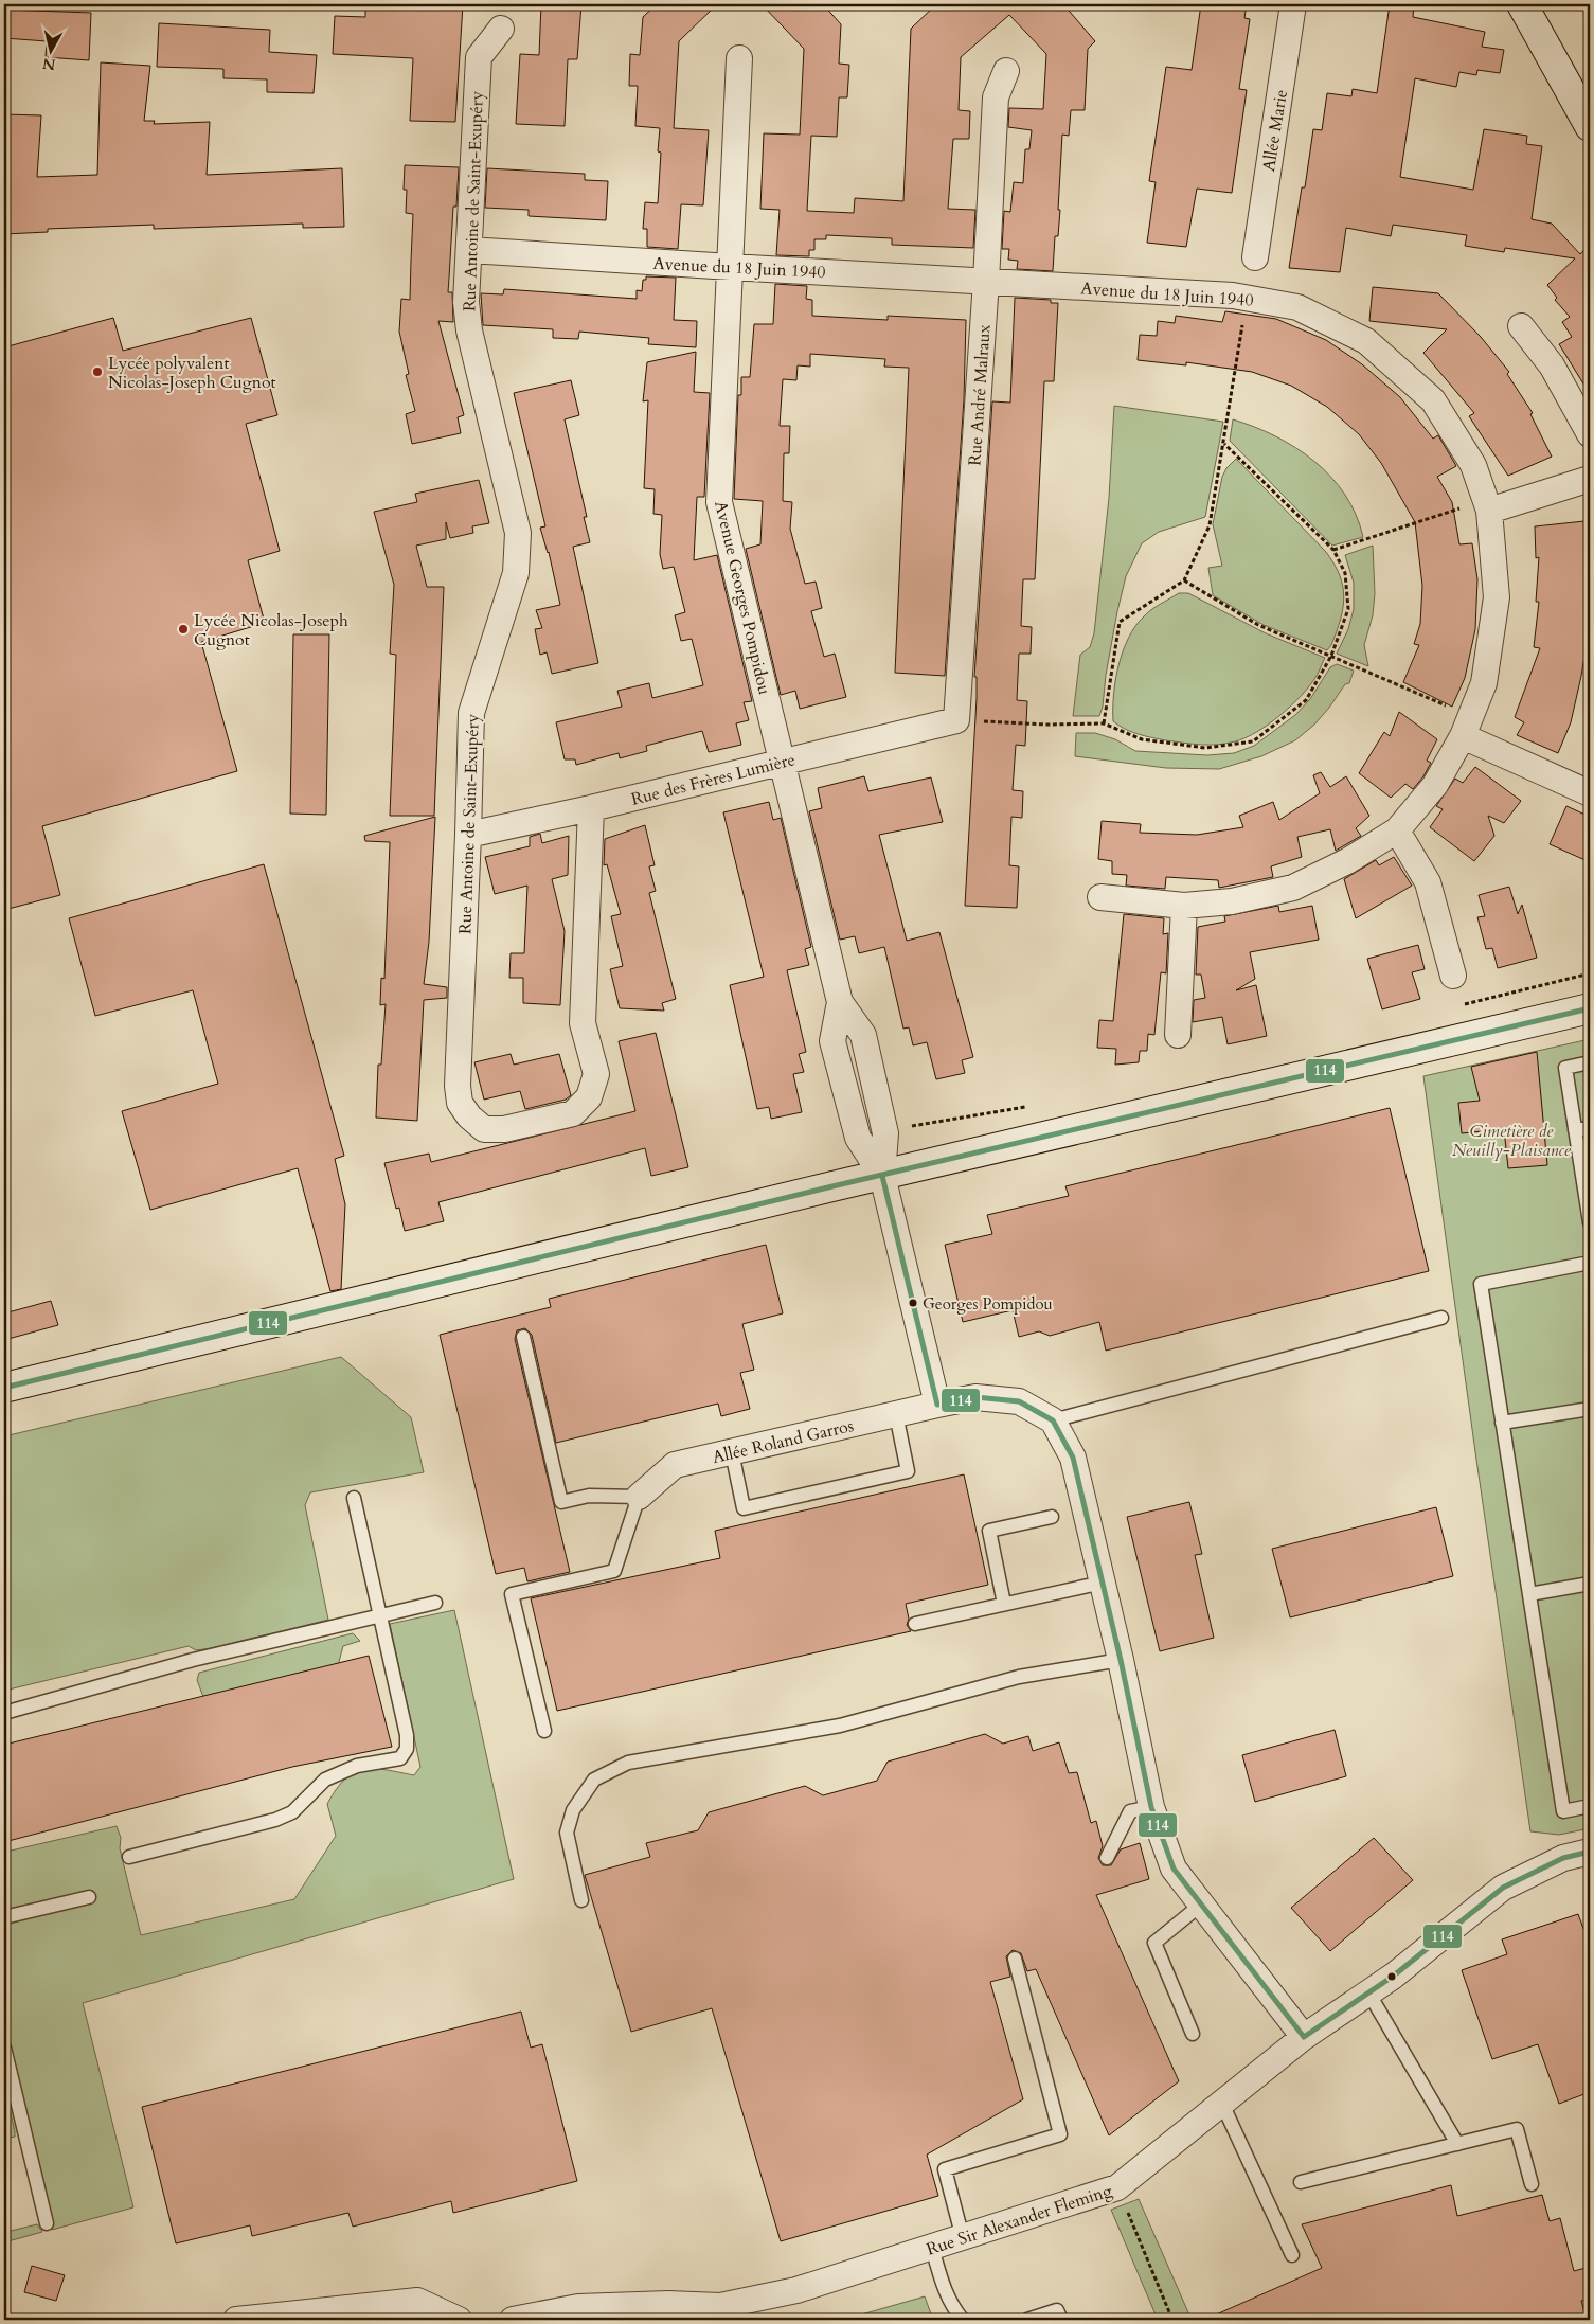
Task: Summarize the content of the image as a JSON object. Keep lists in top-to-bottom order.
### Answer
{
  "streets": {
    "street": [
      "Allée Marie",
      "Rue Antoine de Saint-Exupéry",
      "Avenue du 18 Juin 1940",
      "Rue André Malraux",
      "Avenue Georges Pompidou",
      "Rue des Frères Lumière",
      "Allée Roland Garros",
      "Rue Sir Alexander Fleming"
    ]
  },
  "crossings": [
    ["Rue Antoine de Saint-Exupéry", "Avenue du 18 Juin 1940"],
    ["Rue Antoine de Saint-Exupéry", "Rue des Frères Lumière"],
    ["Avenue du 18 Juin 1940", "Rue André Malraux"],
    ["Avenue du 18 Juin 1940", "Avenue Georges Pompidou"],
    ["Rue André Malraux", "Rue des Frères Lumière"],
    ["Avenue Georges Pompidou", "Rue des Frères Lumière"],
    ["Avenue Georges Pompidou", "Allée Roland Garros"]
  ],
  "parks": ["Cimetière de Neuilly-Plaisance"],
  "places": ["Lycée polyvalent Nicolas-Joseph Cugnot", "Lycée Nicolas-Joseph Cugnot", "Georges Pompidou"],
  "lines": ["transit line 114"],
  "north": "bottom"
}
